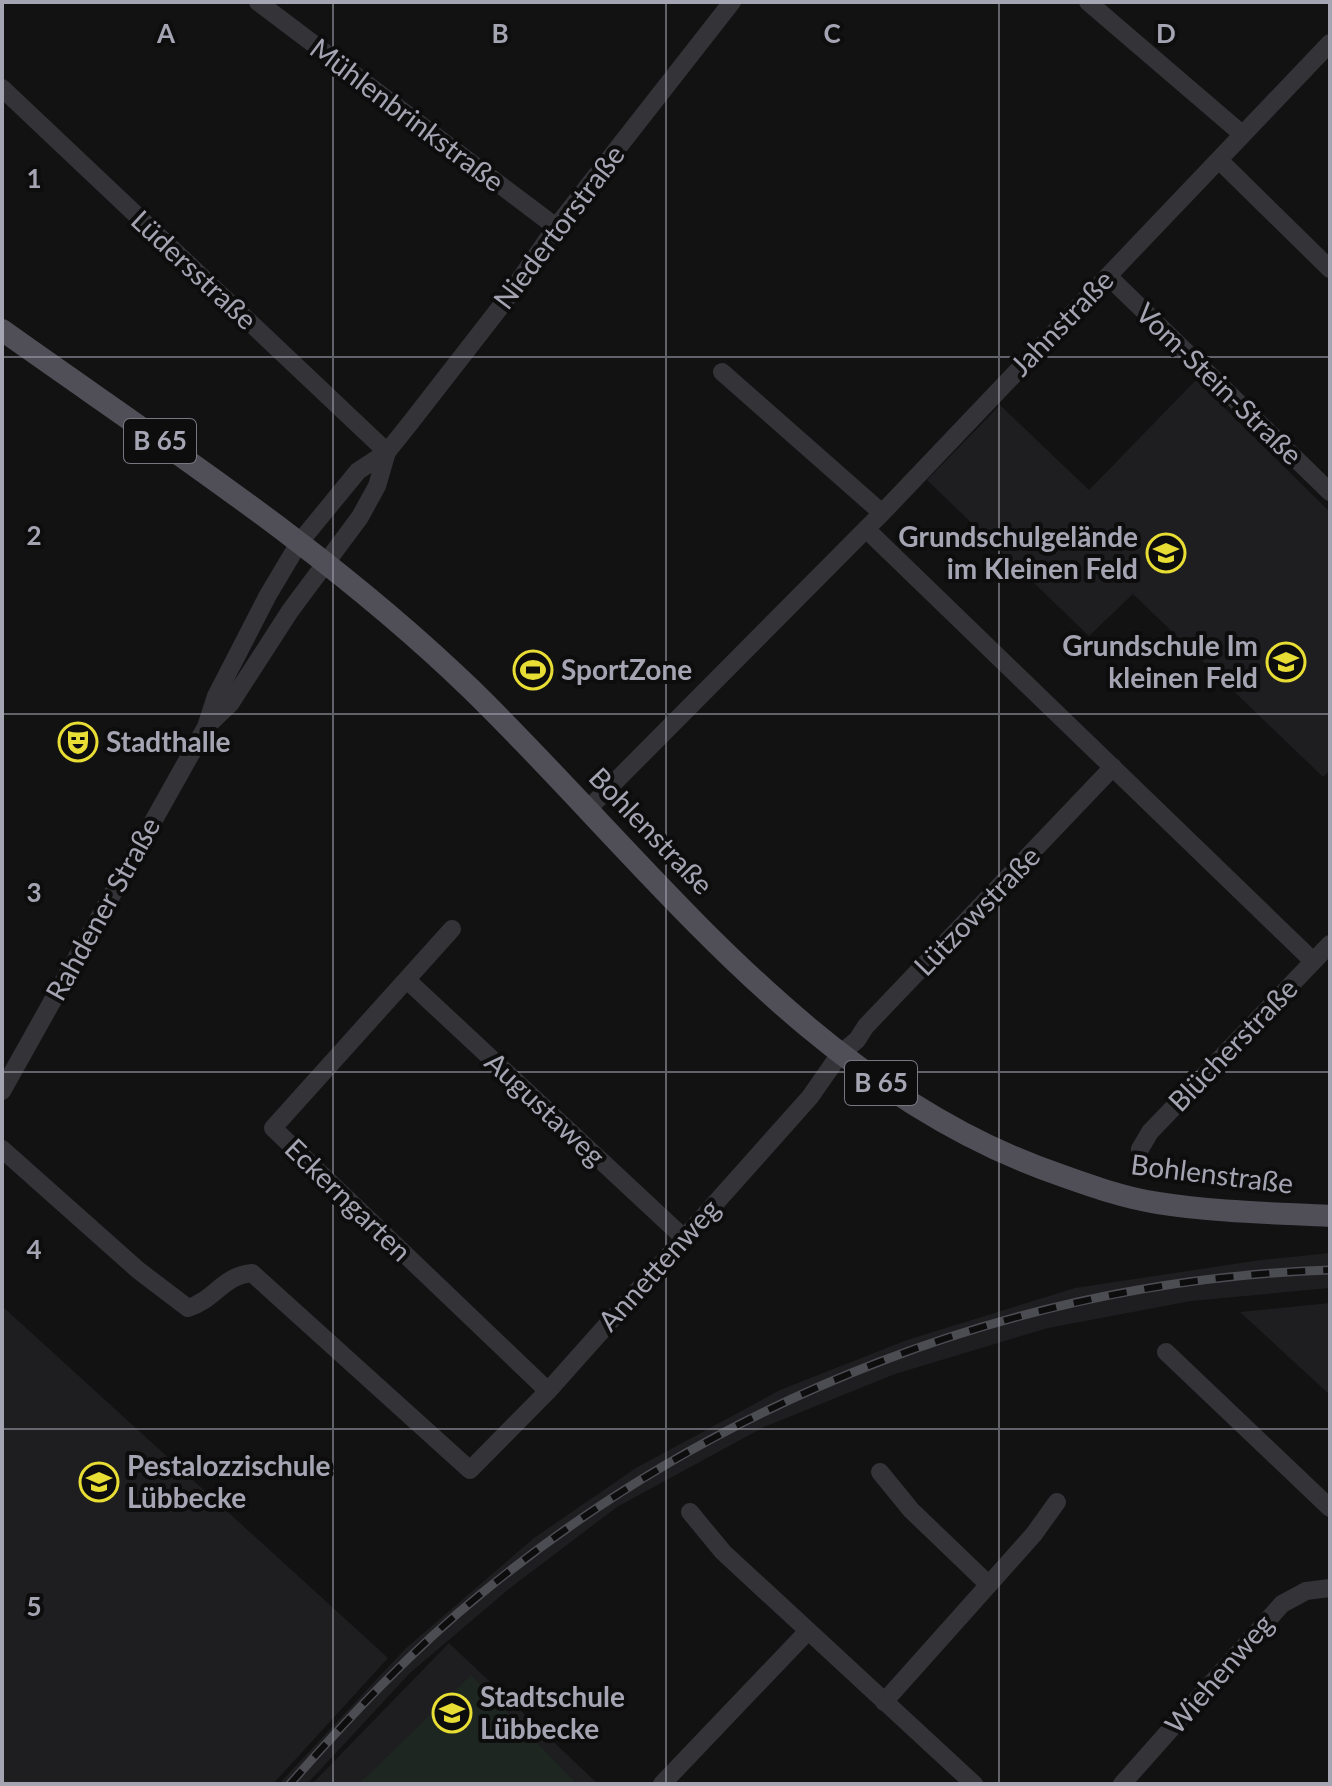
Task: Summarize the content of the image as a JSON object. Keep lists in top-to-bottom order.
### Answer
{
  "streets": {
    "main road": ["B 65", "Bohlenstraße"],
    "street": [
      "Mühlenbrinkstraße",
      "Niedertorstraße",
      "Lüdersstraße",
      "Jahnstraße",
      "Vom-Stein-Straße",
      "Rahdener Straße",
      "Lützowstraße",
      "Blücherstraße",
      "Augustaweg",
      "Eckerngarten",
      "Annettenweg",
      "Wiehenweg"
    ]
  },
  "crossings": [
    ["Mühlenbrinkstraße", "Niedertorstraße"],
    ["Niedertorstraße", "Lüdersstraße"],
    ["Niedertorstraße", "Bohlenstraße"],
    ["Niedertorstraße", "Rahdener Straße"],
    ["Jahnstraße", "Vom-Stein-Straße"],
    ["Jahnstraße", "Bohlenstraße"],
    ["Bohlenstraße", "Rahdener Straße"],
    ["Bohlenstraße", "Lützowstraße"],
    ["Bohlenstraße", "Annettenweg"],
    ["Lützowstraße", "Annettenweg"],
    ["Augustaweg", "Eckerngarten"],
    ["Augustaweg", "Annettenweg"],
    ["Eckerngarten", "Annettenweg"]
  ],
  "places": {
    "school or university": [
      "Grundschulgelände im Kleinen Feld",
      "Grundschule Im kleinen Feld",
      "Pestalozzischule Lübbecke",
      "Stadtschule Lübbecke"
    ],
    "sports": ["SportZone"],
    "theatre": ["Stadthalle"]
  },
  "grid": {
    "columns": [
      "A",
      "B",
      "C",
      "D"
    ],
    "rows": [
      "1",
      "2",
      "3",
      "4",
      "5"
    ]
  }
}
